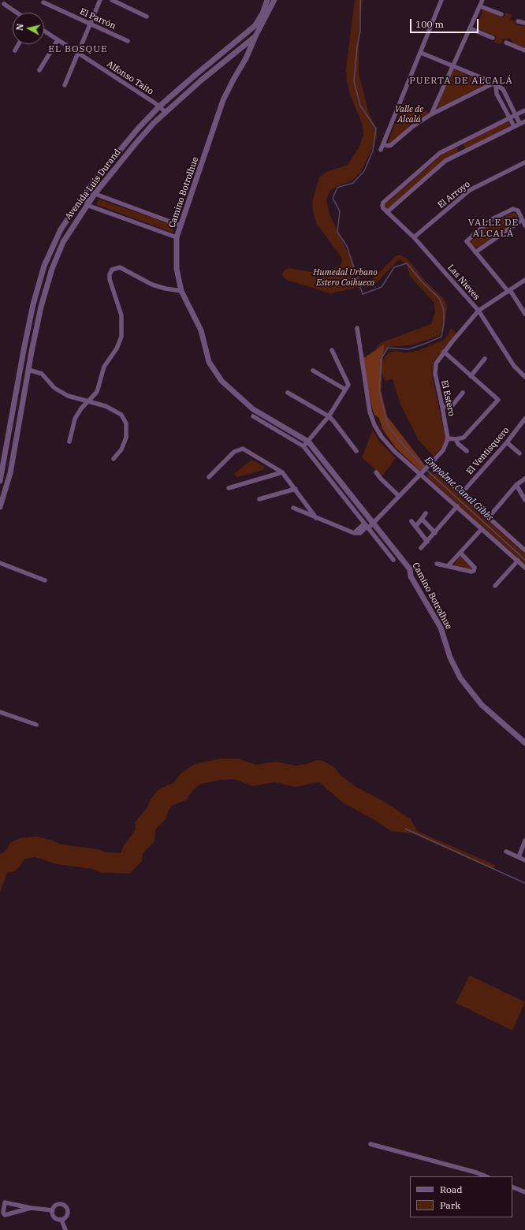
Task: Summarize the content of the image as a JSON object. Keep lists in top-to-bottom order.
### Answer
{
  "streets": {
    "street": [
      "El Parrón",
      "Alfonso Taito",
      "Avenida Luis Durand",
      "Camino Botrolhue",
      "El Arroyo",
      "Las Nieves",
      "El Estero",
      "El Ventisquero"
    ]
  },
  "crossings": [
    ["Alfonso Taito", "Avenida Luis Durand"],
    ["Avenida Luis Durand", "Camino Botrolhue"],
    ["El Arroyo", "Las Nieves"],
    ["Las Nieves", "El Estero"]
  ],
  "districts": ["EL BOSQUE", "PUERTA DE ALCALÁ", "VALLE DE ALCALÁ"],
  "water": ["Empalme Canal Gibbs"],
  "parks": ["Valle de Alcalá", "Humedal Urbano Estero Coihueco"],
  "legend": ["Road", "Park"],
  "scale_bar": "100 m",
  "north": "left"
}
